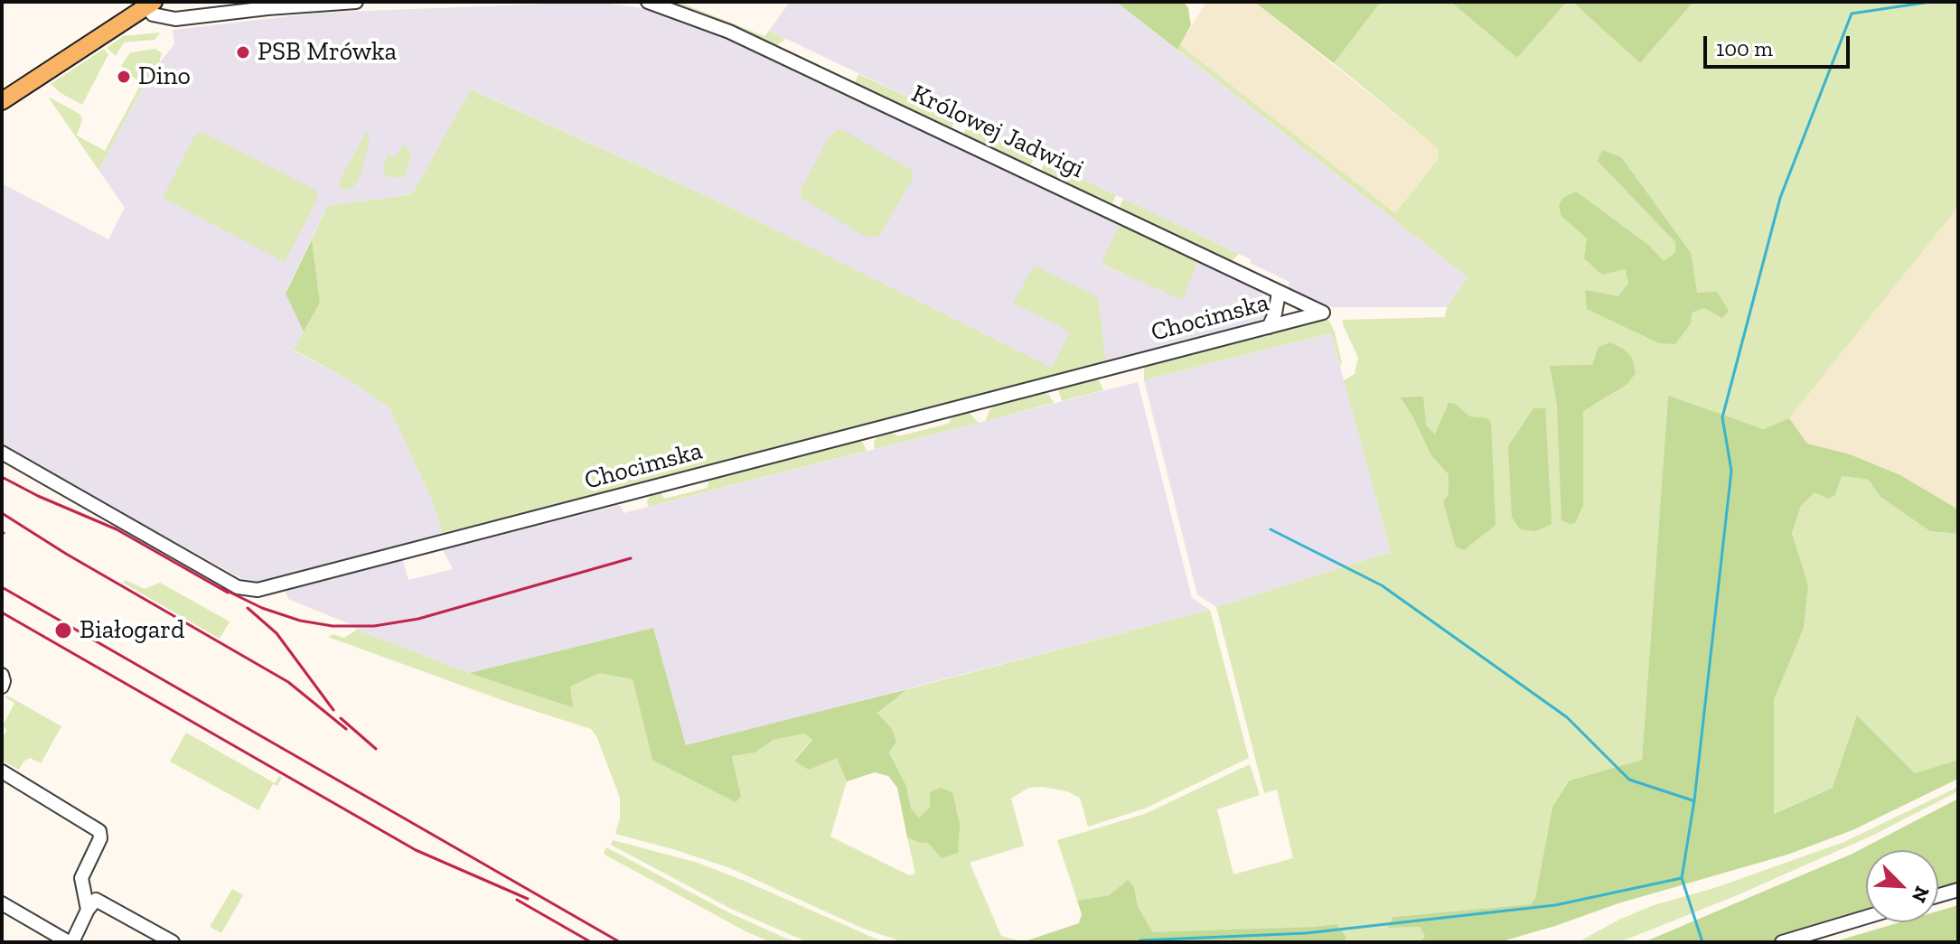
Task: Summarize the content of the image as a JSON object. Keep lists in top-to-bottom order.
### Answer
{
  "streets": {
    "street": ["Królowej Jadwigi", "Chocimska"]
  },
  "crossings": [
    ["Królowej Jadwigi", "Chocimska"]
  ],
  "places": ["PSB Mrówka", "Dino", "Białogard"],
  "scale_bar": "100 m",
  "north": "bottom right"
}
